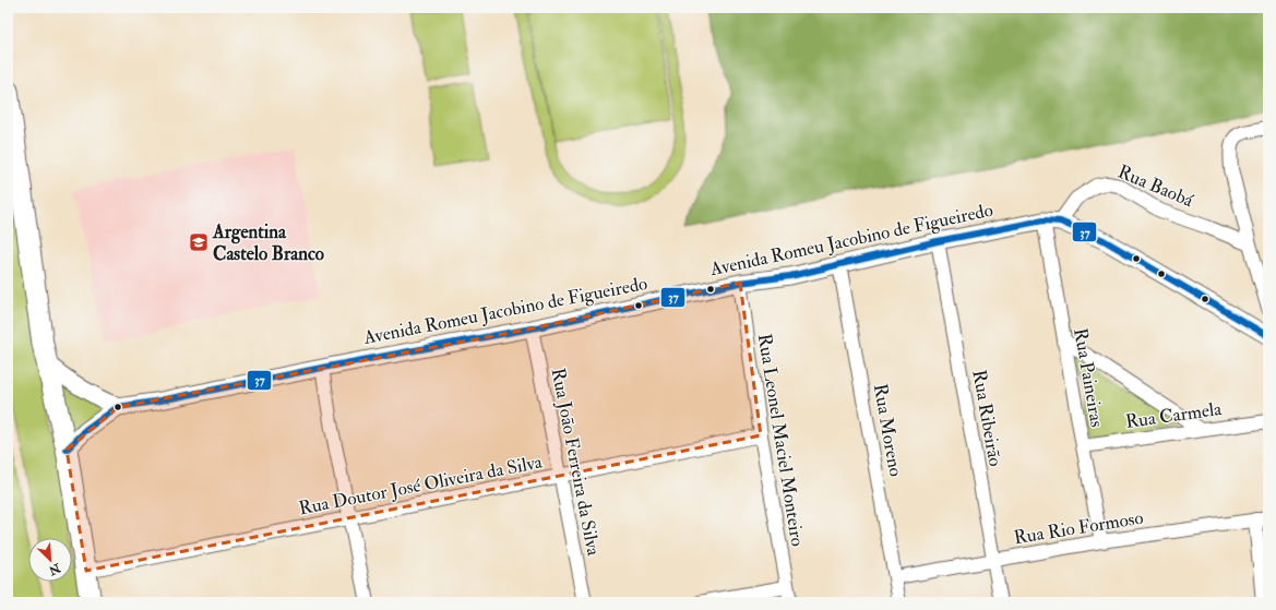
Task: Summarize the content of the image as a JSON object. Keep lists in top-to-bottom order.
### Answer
{
  "streets": {
    "street": [
      "Rua Baobá",
      "Avenida Romeu Jacobino de Figueiredo",
      "Rua Paineiras",
      "Rua Carmela",
      "Rua Ribeirão",
      "Rua Moreno",
      "Rua Leonel Maciel Monteiro",
      "Rua João Ferreira da Silva",
      "Rua Doutor José Oliveira da Silva",
      "Rua Rio Formoso"
    ]
  },
  "crossings": [
    ["Rua Baobá", "Avenida Romeu Jacobino de Figueiredo"],
    ["Avenida Romeu Jacobino de Figueiredo", "Rua Paineiras"],
    ["Avenida Romeu Jacobino de Figueiredo", "Rua Ribeirão"],
    ["Avenida Romeu Jacobino de Figueiredo", "Rua Moreno"],
    ["Avenida Romeu Jacobino de Figueiredo", "Rua Leonel Maciel Monteiro"],
    ["Avenida Romeu Jacobino de Figueiredo", "Rua João Ferreira da Silva"],
    ["Rua Paineiras", "Rua Carmela"],
    ["Rua Paineiras", "Rua Rio Formoso"],
    ["Rua Ribeirão", "Rua Rio Formoso"],
    ["Rua Moreno", "Rua Rio Formoso"],
    ["Rua Leonel Maciel Monteiro", "Rua Doutor José Oliveira da Silva"],
    ["Rua João Ferreira da Silva", "Rua Doutor José Oliveira da Silva"]
  ],
  "places": {
    "school or university": ["Argentina Castelo Branco"]
  },
  "lines": ["transit line 37"],
  "north": "bottom right"
}
